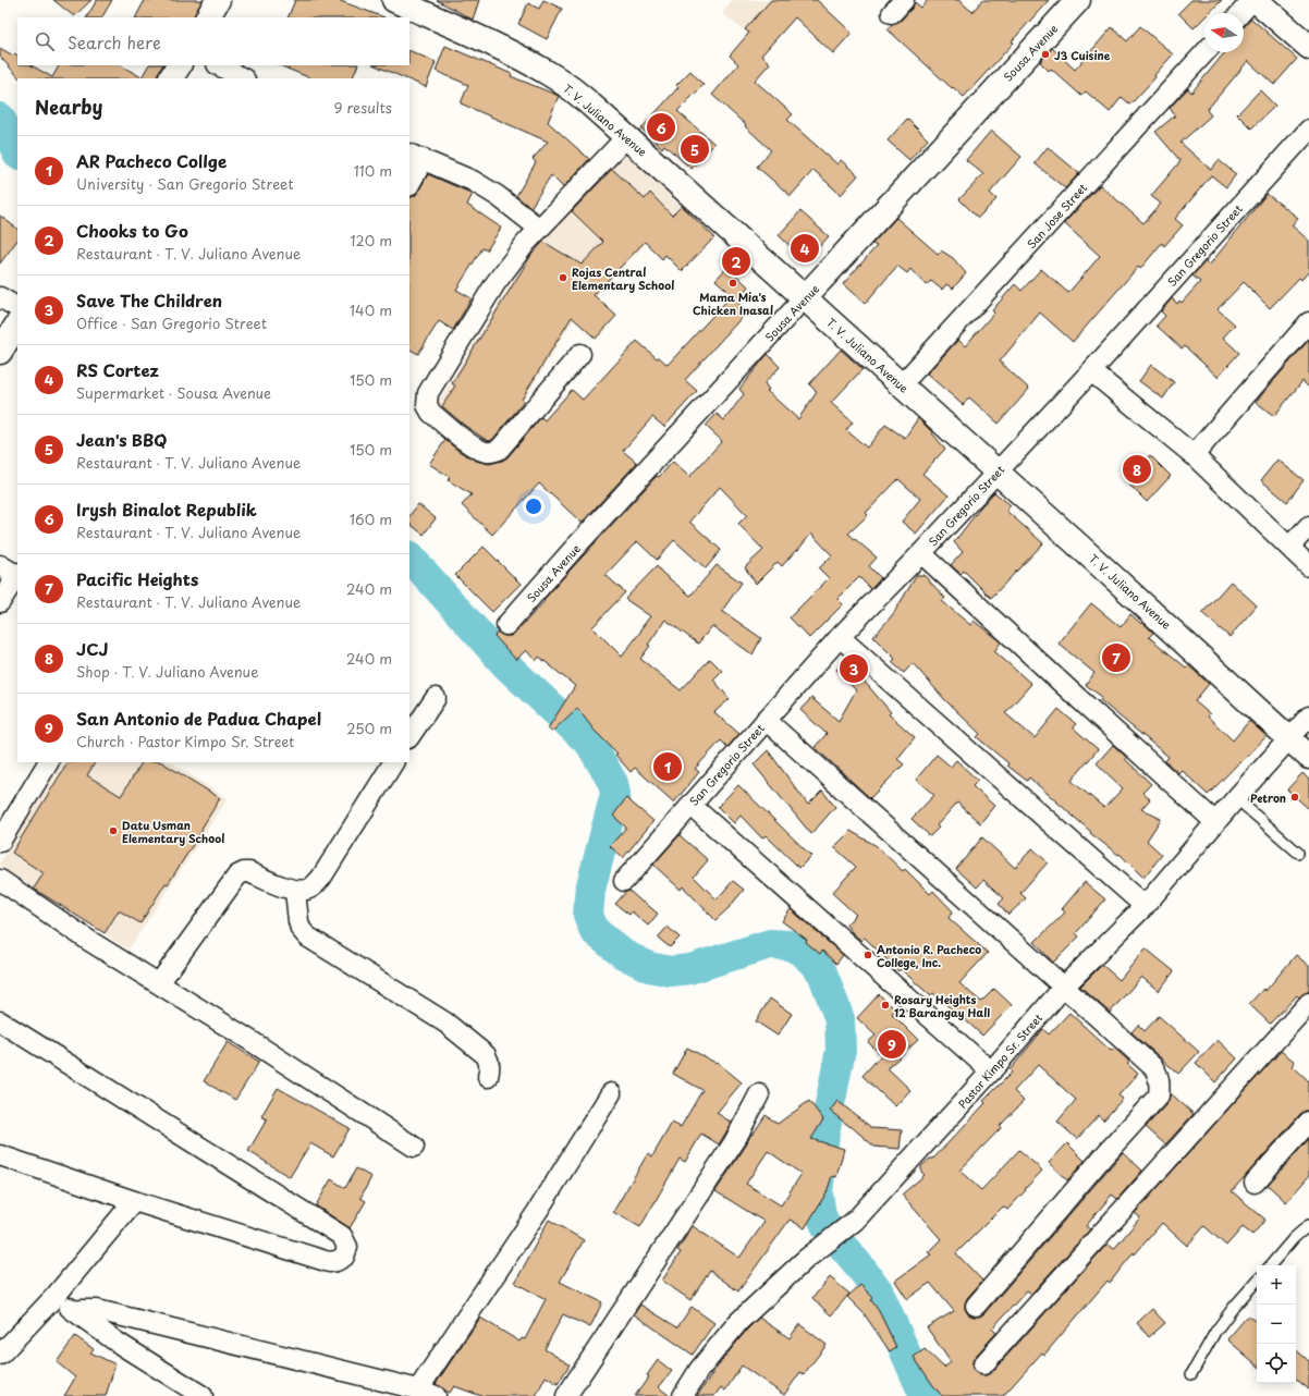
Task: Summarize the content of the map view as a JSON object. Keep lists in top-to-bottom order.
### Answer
{
  "streets": {
    "main road": ["Sousa Avenue", "T. V. Juliano Avenue"],
    "street": ["San Jose Street", "San Gregorio Street", "Pastor Kimpo Sr. Street"]
  },
  "crossings": [
    ["Sousa Avenue", "T. V. Juliano Avenue"],
    ["T. V. Juliano Avenue", "San Jose Street"],
    ["T. V. Juliano Avenue", "San Gregorio Street"],
    ["T. V. Juliano Avenue", "Pastor Kimpo Sr. Street"]
  ],
  "places": [
    "J3 Cuisine",
    "Rojas Central Elementary School",
    "Mama Mia's Chicken Inasal",
    "Petron",
    "Datu Usman Elementary School",
    "Antonio R. Pacheco College, Inc.",
    "Rosary Heights 12 Barangay Hall"
  ],
  "north": "left",
  "page": {
    "search": "Search here",
    "heading": ["Nearby", "9 results"],
    "pins": [
      "6",
      "5",
      "4",
      "2",
      "8",
      "7",
      "3",
      "1",
      "9"
    ],
    "list": [
      {
        "mark": "1",
        "name": "AR Pacheco Collge",
        "note": "University · San Gregorio Street",
        "value": "110 m"
      },
      {
        "mark": "2",
        "name": "Chooks to Go",
        "note": "Restaurant · T. V. Juliano Avenue",
        "value": "120 m"
      },
      {
        "mark": "3",
        "name": "Save The Children",
        "note": "Office · San Gregorio Street",
        "value": "140 m"
      },
      {
        "mark": "4",
        "name": "RS Cortez",
        "note": "Supermarket · Sousa Avenue",
        "value": "150 m"
      },
      {
        "mark": "5",
        "name": "Jean's BBQ",
        "note": "Restaurant · T. V. Juliano Avenue",
        "value": "150 m"
      },
      {
        "mark": "6",
        "name": "Irysh Binalot Republik",
        "note": "Restaurant · T. V. Juliano Avenue",
        "value": "160 m"
      },
      {
        "mark": "7",
        "name": "Pacific Heights",
        "note": "Restaurant · T. V. Juliano Avenue",
        "value": "240 m"
      },
      {
        "mark": "8",
        "name": "JCJ",
        "note": "Shop · T. V. Juliano Avenue",
        "value": "240 m"
      },
      {
        "mark": "9",
        "name": "San Antonio de Padua Chapel",
        "note": "Church · Pastor Kimpo Sr. Street",
        "value": "250 m"
      }
    ],
    "map_buttons": ["+", "−"]
  }
}
